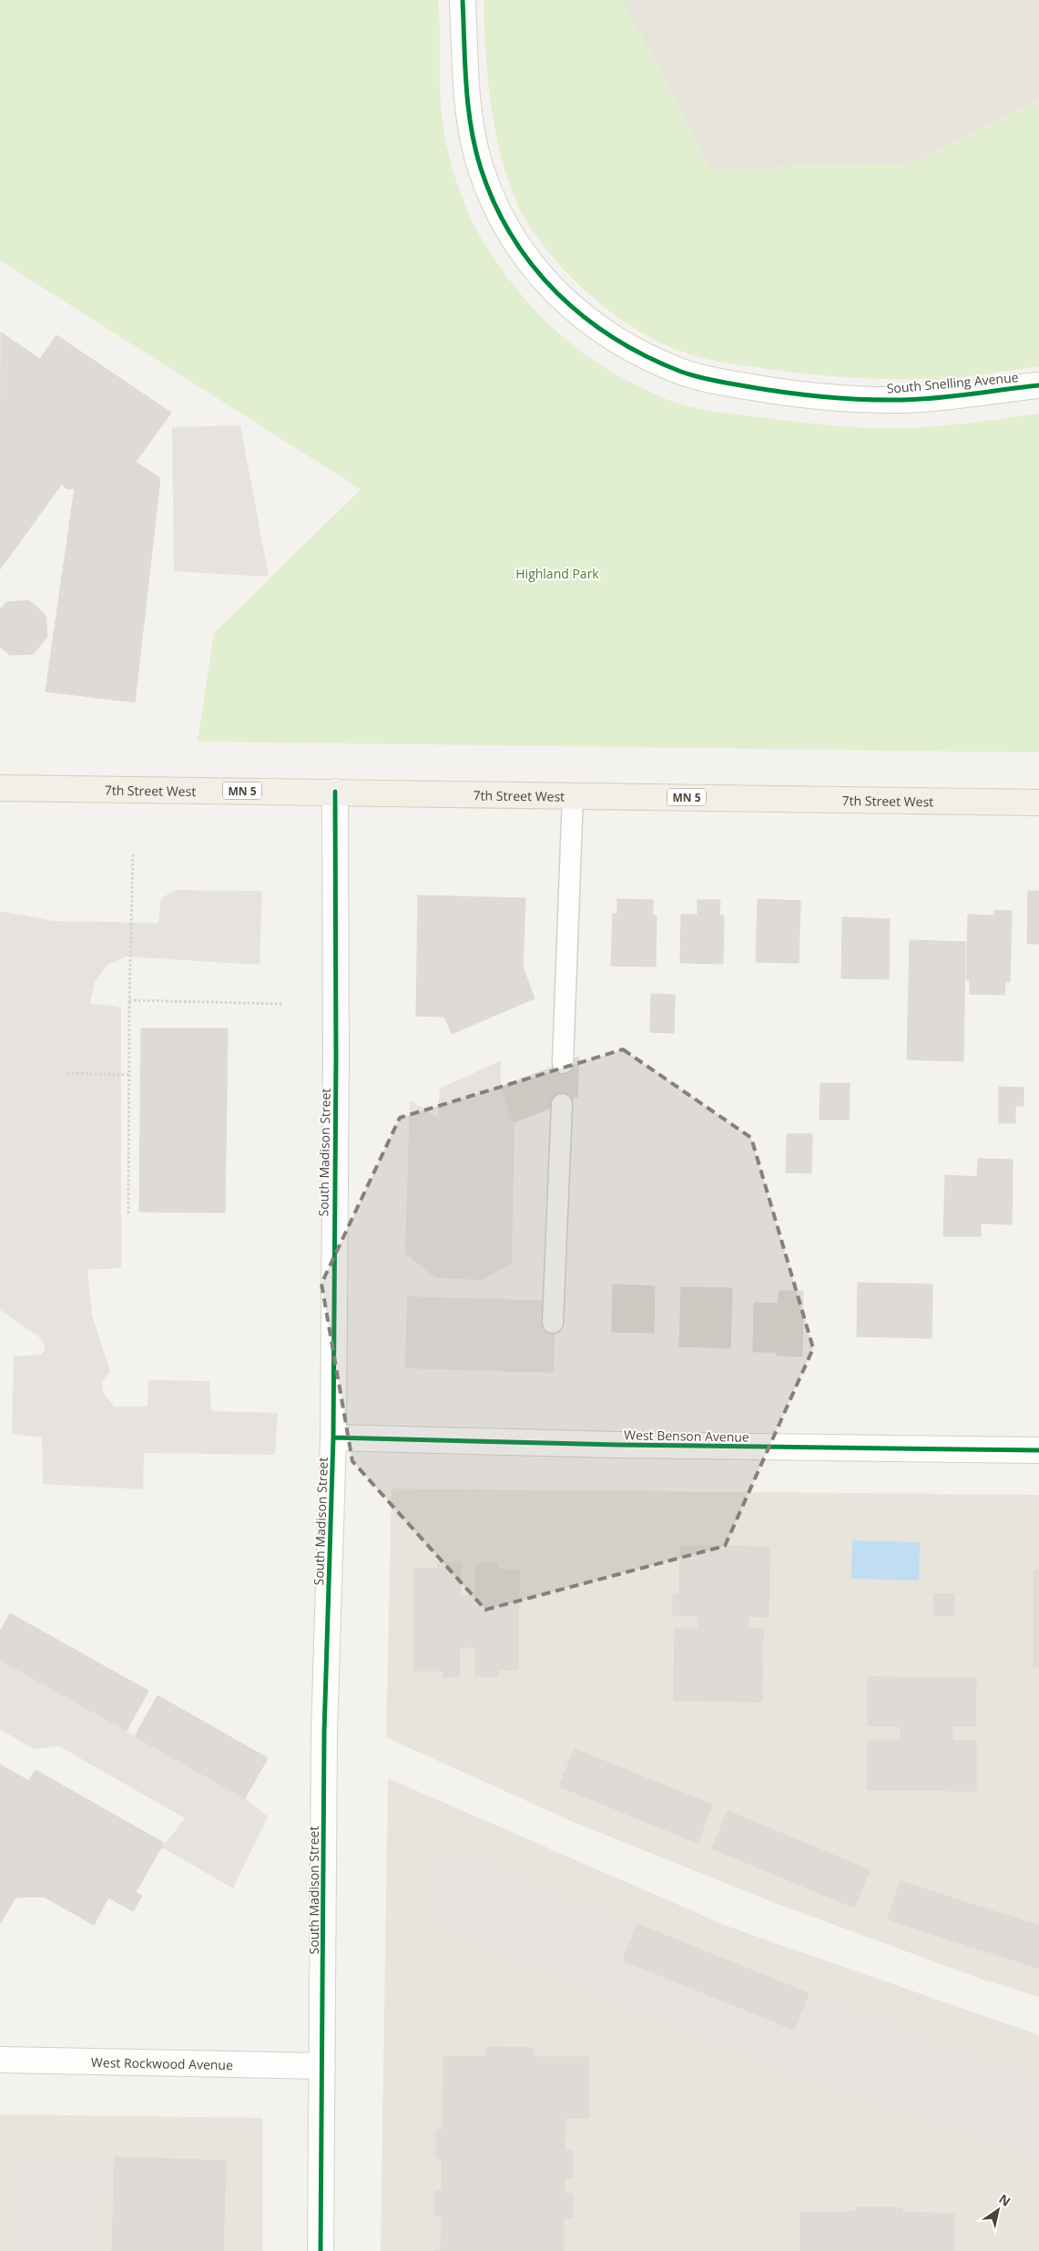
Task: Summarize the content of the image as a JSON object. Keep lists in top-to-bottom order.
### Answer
{
  "streets": {
    "main road": ["7th Street West", "MN 5"],
    "street": [
      "South Snelling Avenue",
      "South Madison Street",
      "West Benson Avenue",
      "West Rockwood Avenue"
    ]
  },
  "crossings": [
    ["7th Street West", "South Madison Street"],
    ["South Madison Street", "West Benson Avenue"],
    ["South Madison Street", "West Rockwood Avenue"]
  ],
  "parks": ["Highland Park"],
  "north": "top right"
}
